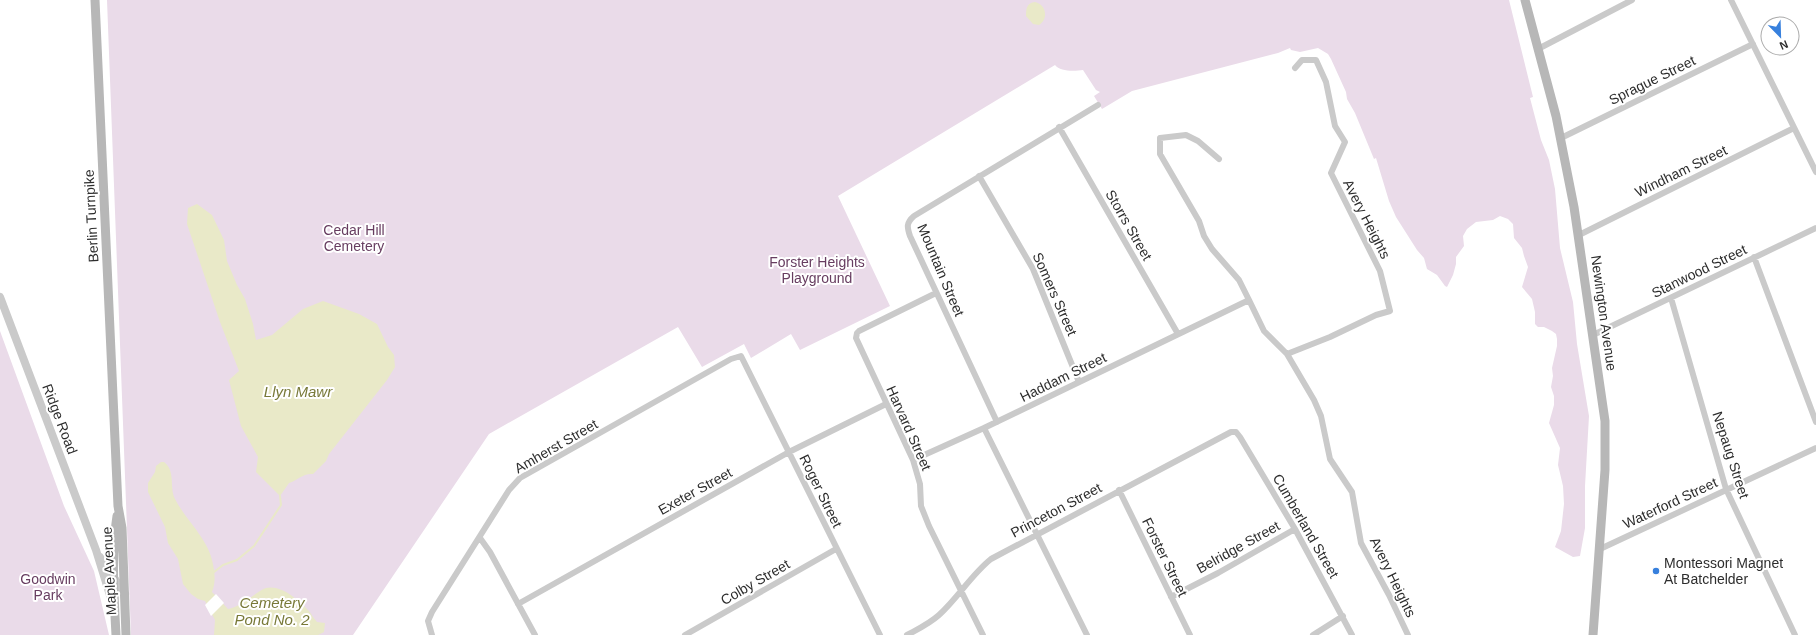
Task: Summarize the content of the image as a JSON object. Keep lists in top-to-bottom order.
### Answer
{
  "streets": {
    "main road": ["Berlin Turnpike", "Newington Avenue", "Maple Avenue"],
    "street": [
      "Sprague Street",
      "Windham Street",
      "Avery Heights",
      "Storrs Street",
      "Mountain Street",
      "Stanwood Street",
      "Somers Street",
      "Haddam Street",
      "Ridge Road",
      "Harvard Street",
      "Amherst Street",
      "Nepaug Street",
      "Exeter Street",
      "Roger Street",
      "Waterford Street",
      "Princeton Street",
      "Cumberland Street",
      "Belridge Street",
      "Forster Street",
      "Colby Street"
    ]
  },
  "crossings": [
    ["Sprague Street", "Newington Avenue"],
    ["Windham Street", "Newington Avenue"],
    ["Berlin Turnpike", "Maple Avenue"],
    ["Avery Heights", "Haddam Street"],
    ["Storrs Street", "Mountain Street"],
    ["Storrs Street", "Haddam Street"],
    ["Mountain Street", "Somers Street"],
    ["Mountain Street", "Haddam Street"],
    ["Mountain Street", "Harvard Street"],
    ["Stanwood Street", "Newington Avenue"],
    ["Stanwood Street", "Nepaug Street"],
    ["Somers Street", "Haddam Street"],
    ["Newington Avenue", "Waterford Street"],
    ["Haddam Street", "Harvard Street"],
    ["Ridge Road", "Maple Avenue"],
    ["Harvard Street", "Exeter Street"],
    ["Harvard Street", "Princeton Street"],
    ["Amherst Street", "Roger Street"],
    ["Nepaug Street", "Waterford Street"],
    ["Exeter Street", "Roger Street"],
    ["Roger Street", "Colby Street"],
    ["Princeton Street", "Cumberland Street"],
    ["Princeton Street", "Forster Street"],
    ["Cumberland Street", "Belridge Street"],
    ["Belridge Street", "Forster Street"]
  ],
  "water": ["Llyn Mawr", "Cemetery Pond No. 2"],
  "parks": ["Cedar Hill Cemetery", "Forster Heights Playground", "Goodwin Park"],
  "places": ["Montessori Magnet At Batchelder"],
  "north": "bottom right"
}
